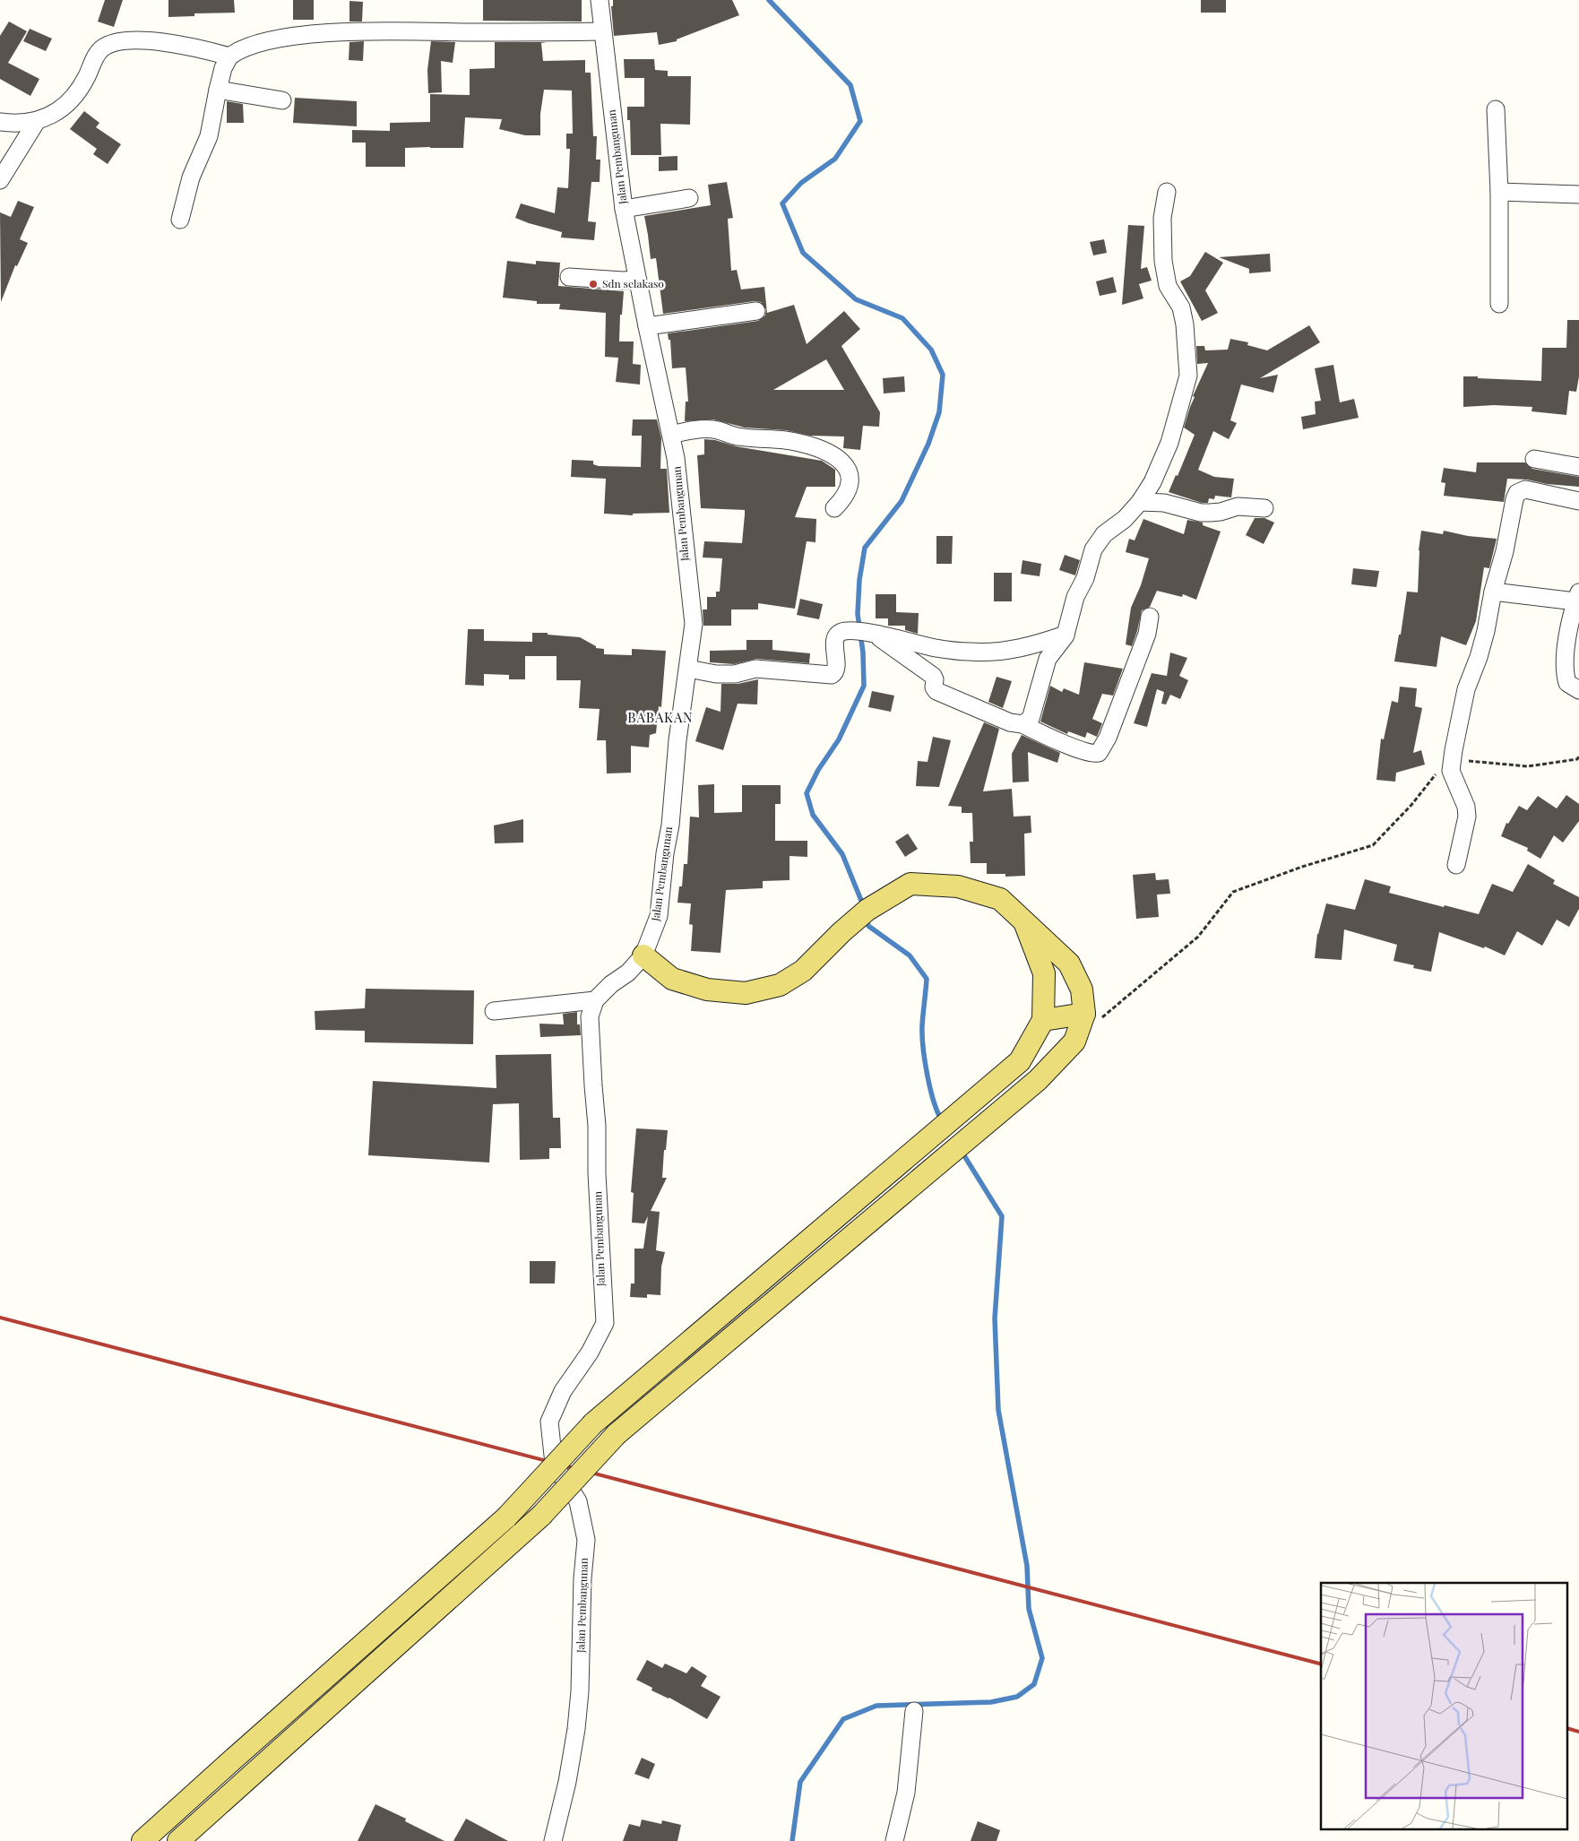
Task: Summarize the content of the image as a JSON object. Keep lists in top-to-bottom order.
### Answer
{
  "streets": {
    "street": ["Jalan Pembangunan"]
  },
  "districts": ["BABAKAN"],
  "places": ["Sdn selakaso"]
}
